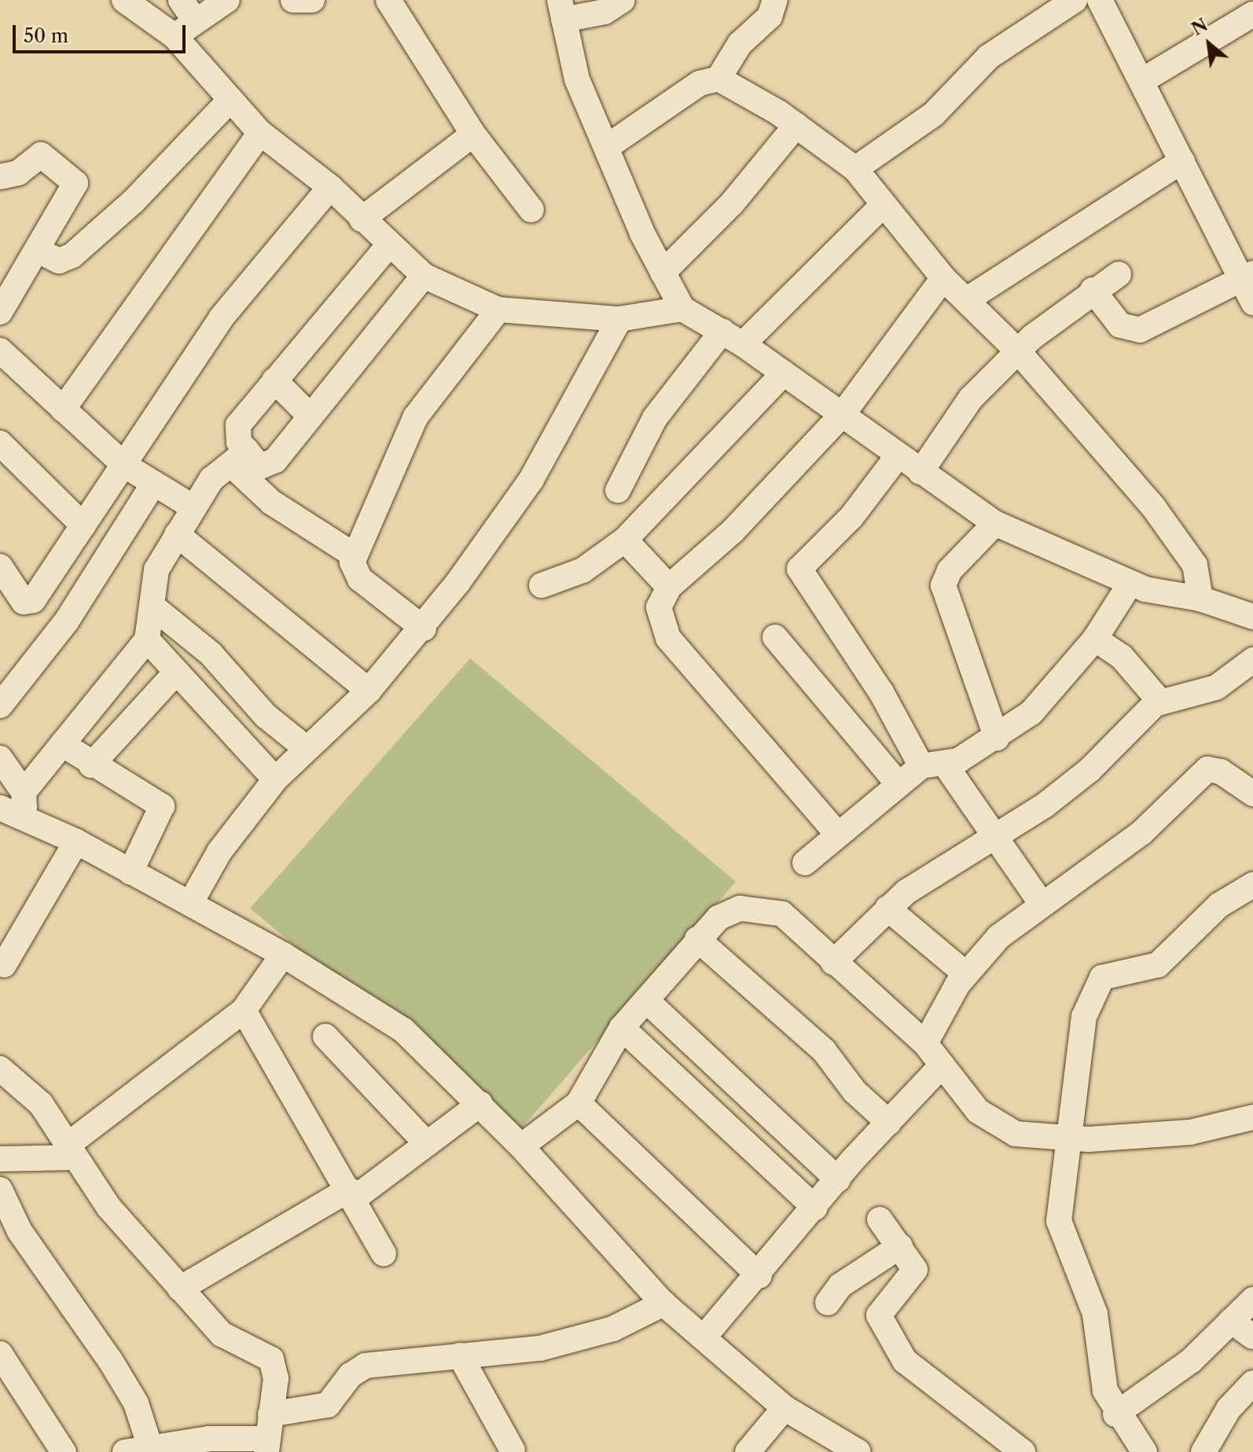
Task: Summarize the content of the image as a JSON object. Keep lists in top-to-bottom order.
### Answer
{
  "scale_bar": "50 m",
  "north": "top left"
}
